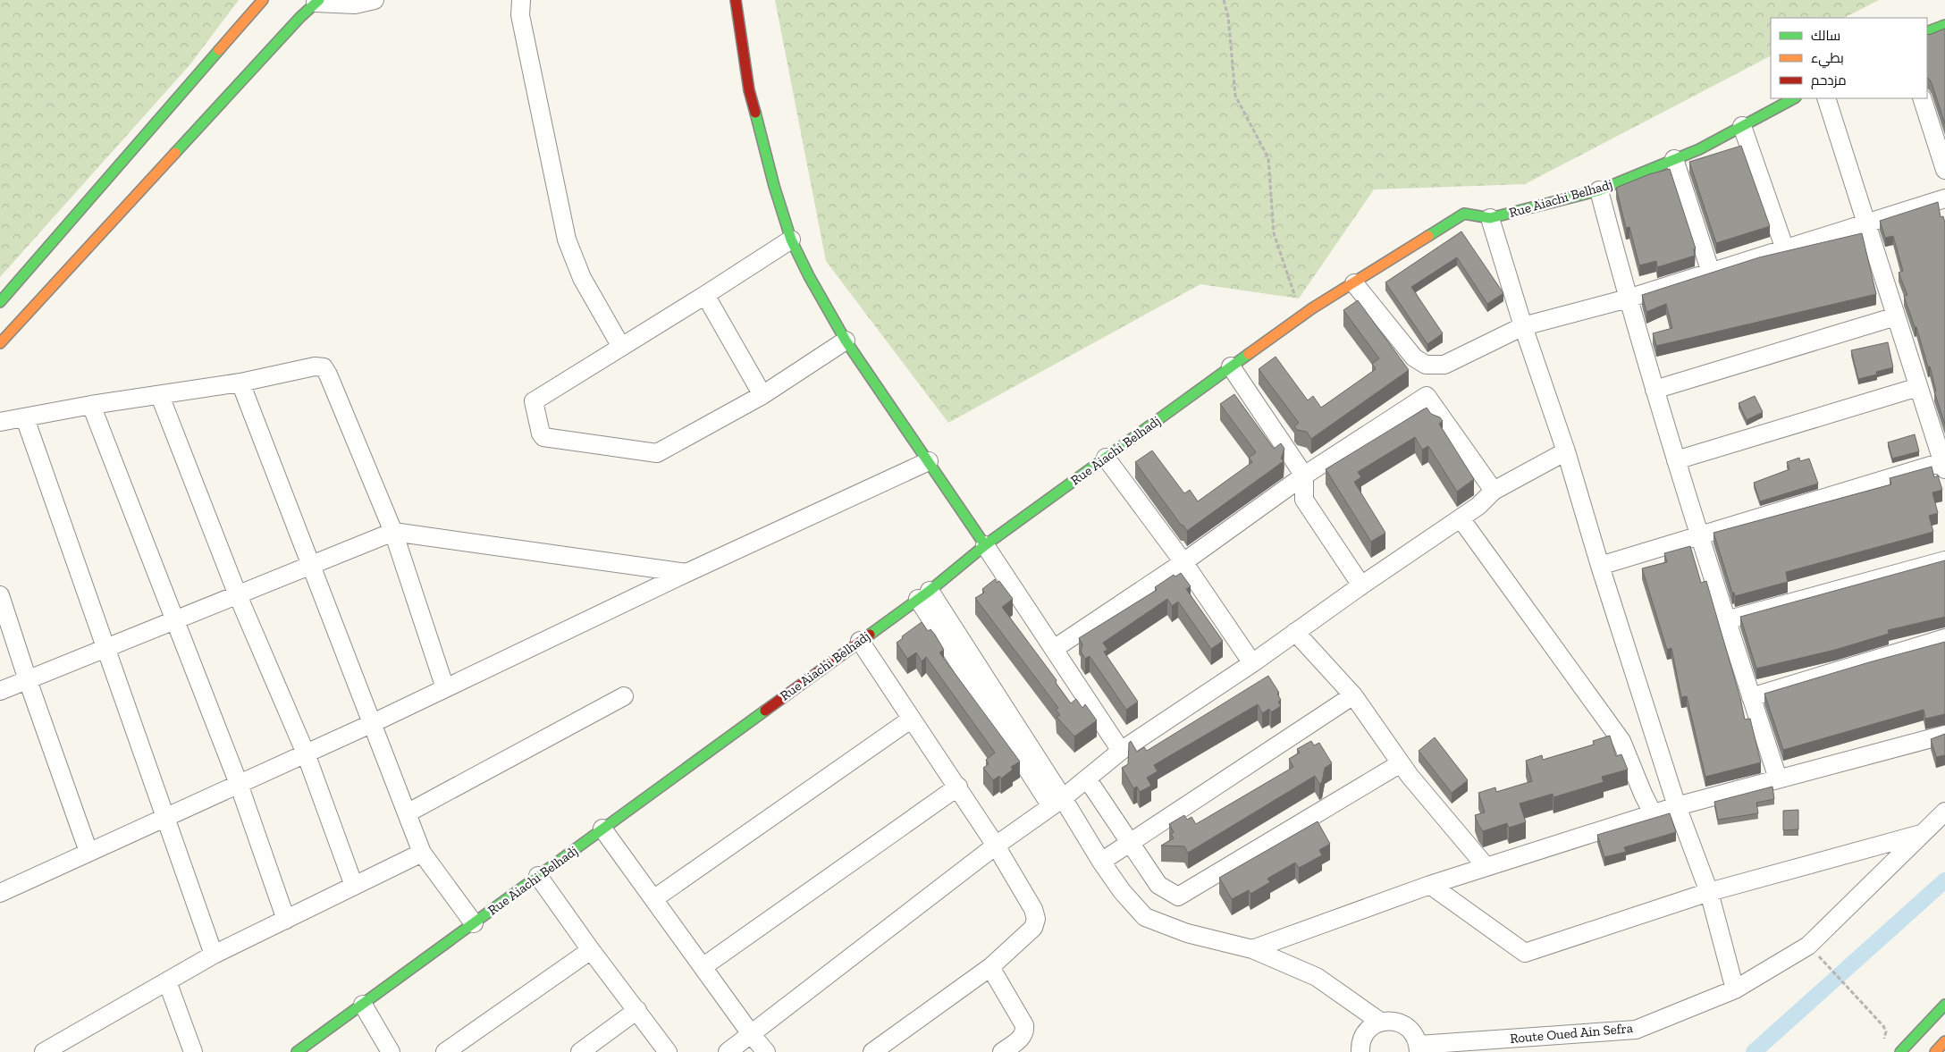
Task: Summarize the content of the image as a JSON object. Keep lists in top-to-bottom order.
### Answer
{
  "streets": {
    "street": ["Rue Aiachi Belhadj", "Route Oued Ain Sefra"]
  },
  "legend": ["سالك", "بطيء", "مزدحم"]
}
